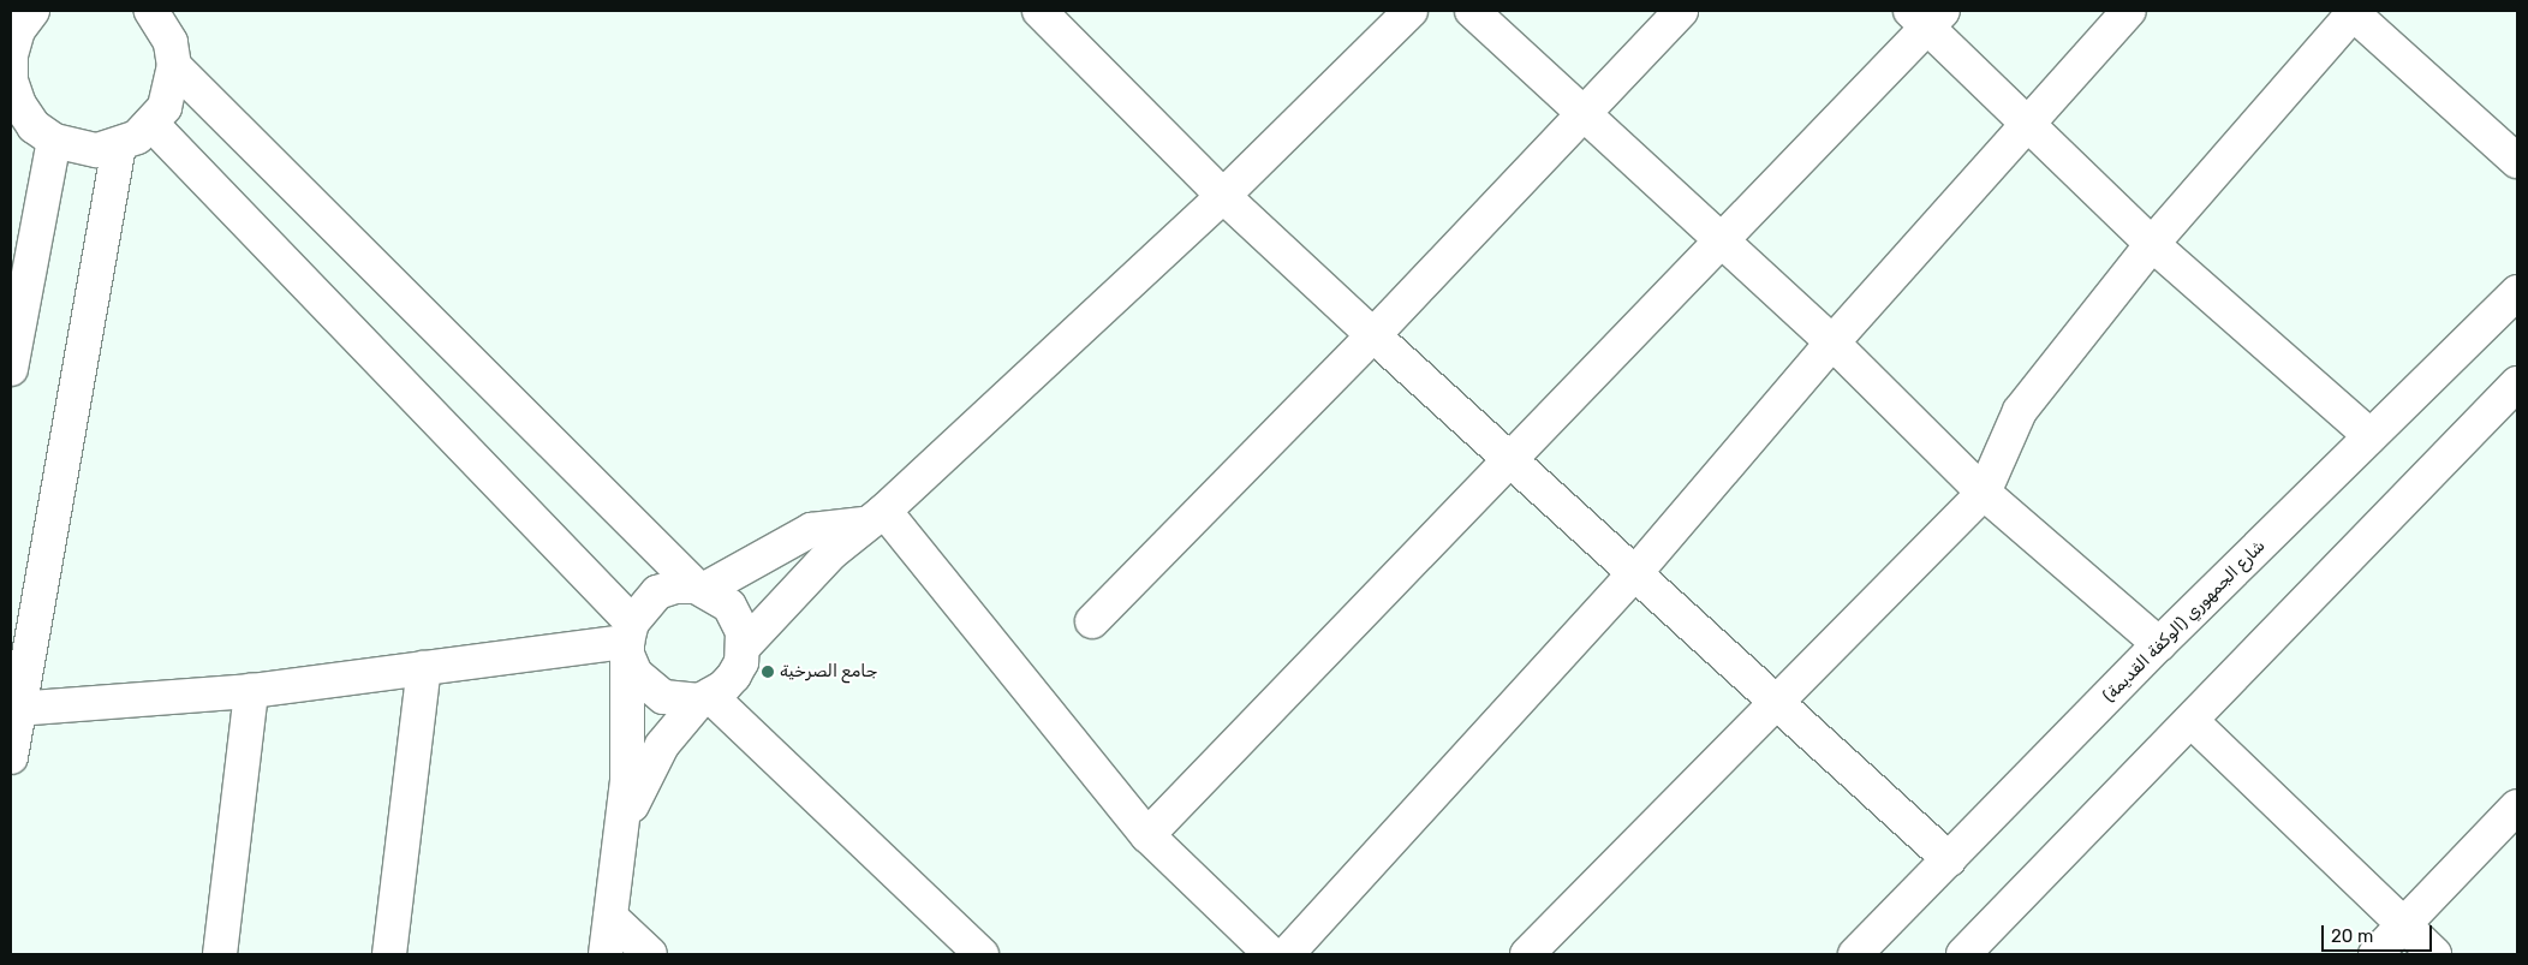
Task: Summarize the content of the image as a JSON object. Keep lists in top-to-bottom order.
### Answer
{
  "streets": {
    "street": ["شارع الجمهوري (الوكفة القديمة)"]
  },
  "places": ["جامع الصرخية"],
  "scale_bar": "20 m"
}
